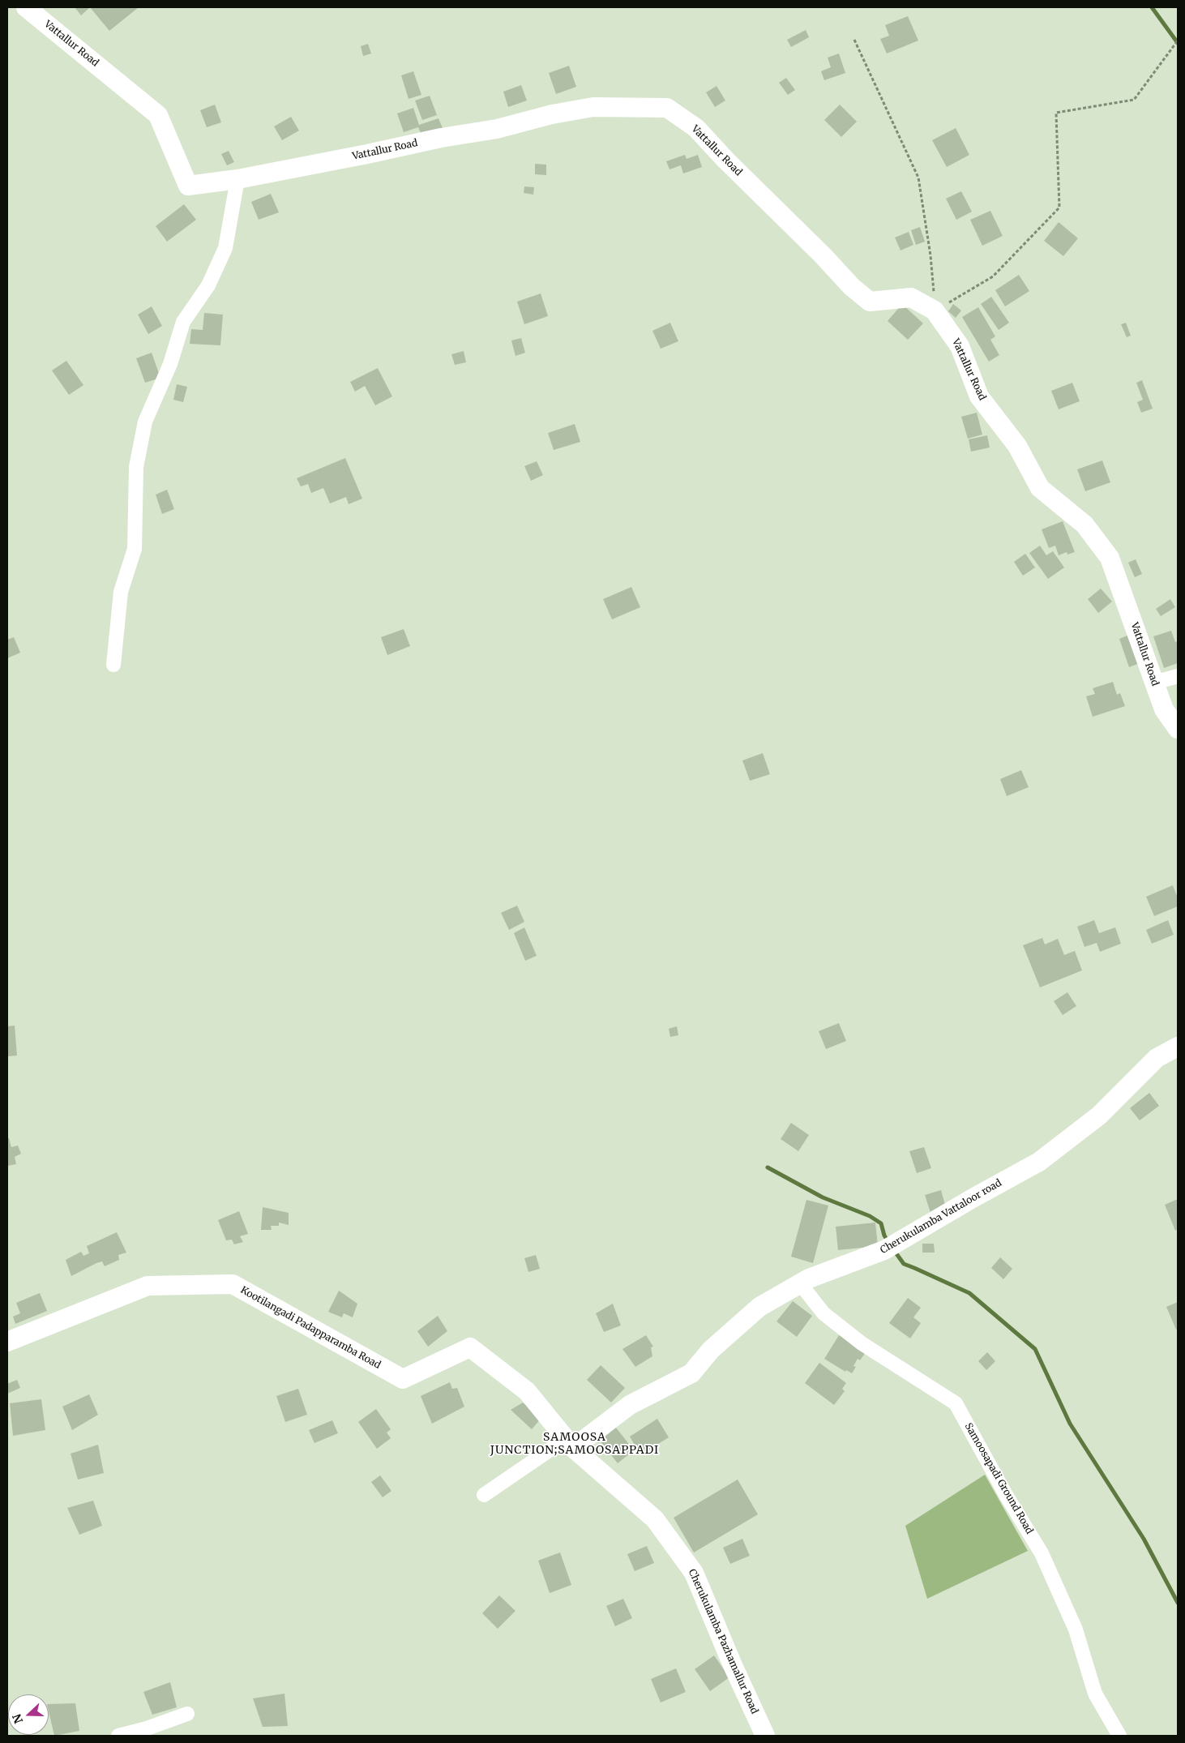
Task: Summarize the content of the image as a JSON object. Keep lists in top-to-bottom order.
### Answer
{
  "streets": {
    "street": [
      "Vattallur Road",
      "Cherukulamba Vattaloor road",
      "Kootilangadi Padapparamba Road",
      "Samoosapadi Ground Road",
      "Cherukulamba Pazhamallur Road"
    ]
  },
  "crossings": [
    ["Cherukulamba Vattaloor road", "Kootilangadi Padapparamba Road"],
    ["Cherukulamba Vattaloor road", "Samoosapadi Ground Road"],
    ["Cherukulamba Vattaloor road", "Cherukulamba Pazhamallur Road"],
    ["Kootilangadi Padapparamba Road", "Cherukulamba Pazhamallur Road"]
  ],
  "districts": ["SAMOOSA JUNCTION;SAMOOSAPPADI"],
  "north": "left"
}
